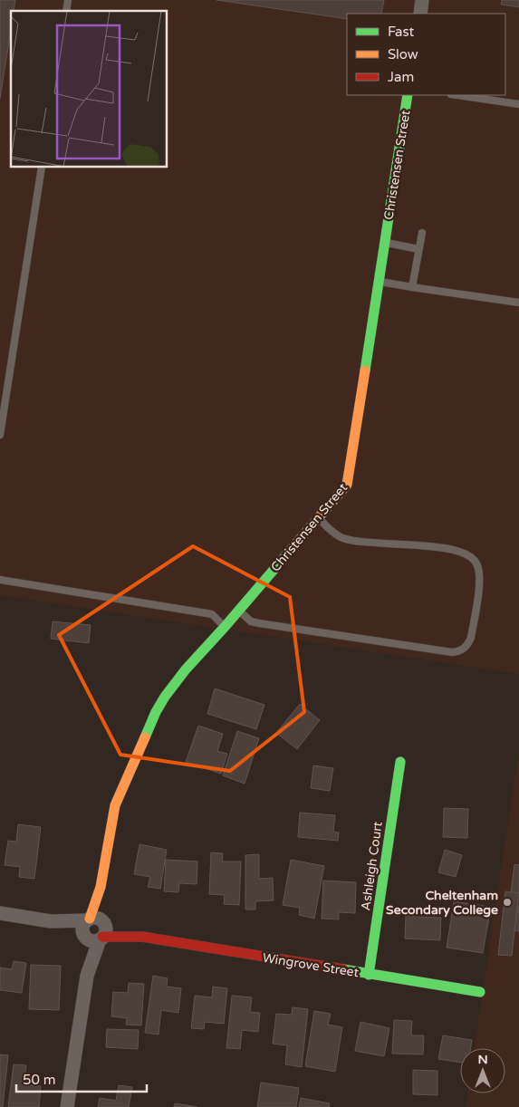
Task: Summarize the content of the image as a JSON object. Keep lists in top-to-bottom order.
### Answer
{
  "streets": {
    "street": ["Christensen Street", "Ashleigh Court", "Wingrove Street"]
  },
  "crossings": [
    ["Christensen Street", "Wingrove Street"],
    ["Ashleigh Court", "Wingrove Street"]
  ],
  "places": ["Cheltenham Secondary College"],
  "legend": ["Fast", "Slow", "Jam"],
  "scale_bar": "50 m",
  "north": "top"
}
